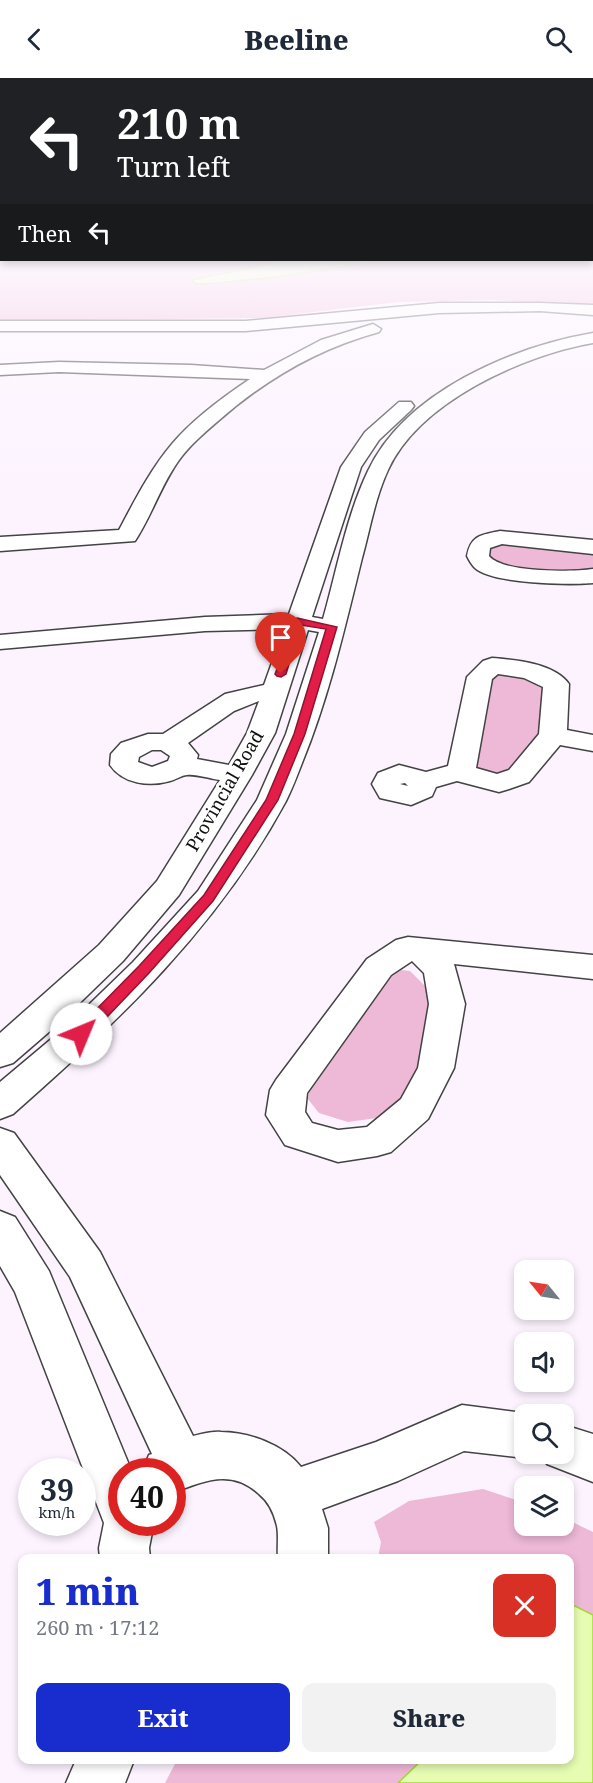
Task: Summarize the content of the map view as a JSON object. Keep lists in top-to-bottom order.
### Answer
{
  "streets": {
    "street": ["Provincial Road"]
  },
  "north": "top left",
  "page": {
    "header": "Beeline",
    "turn": ["210 m", "Turn left"],
    "then": "Then",
    "speed": "39 km/h",
    "limit": "40",
    "heading": ["1 min", "260 m · 17:12"],
    "buttons": ["Exit", "Share"]
  }
}
